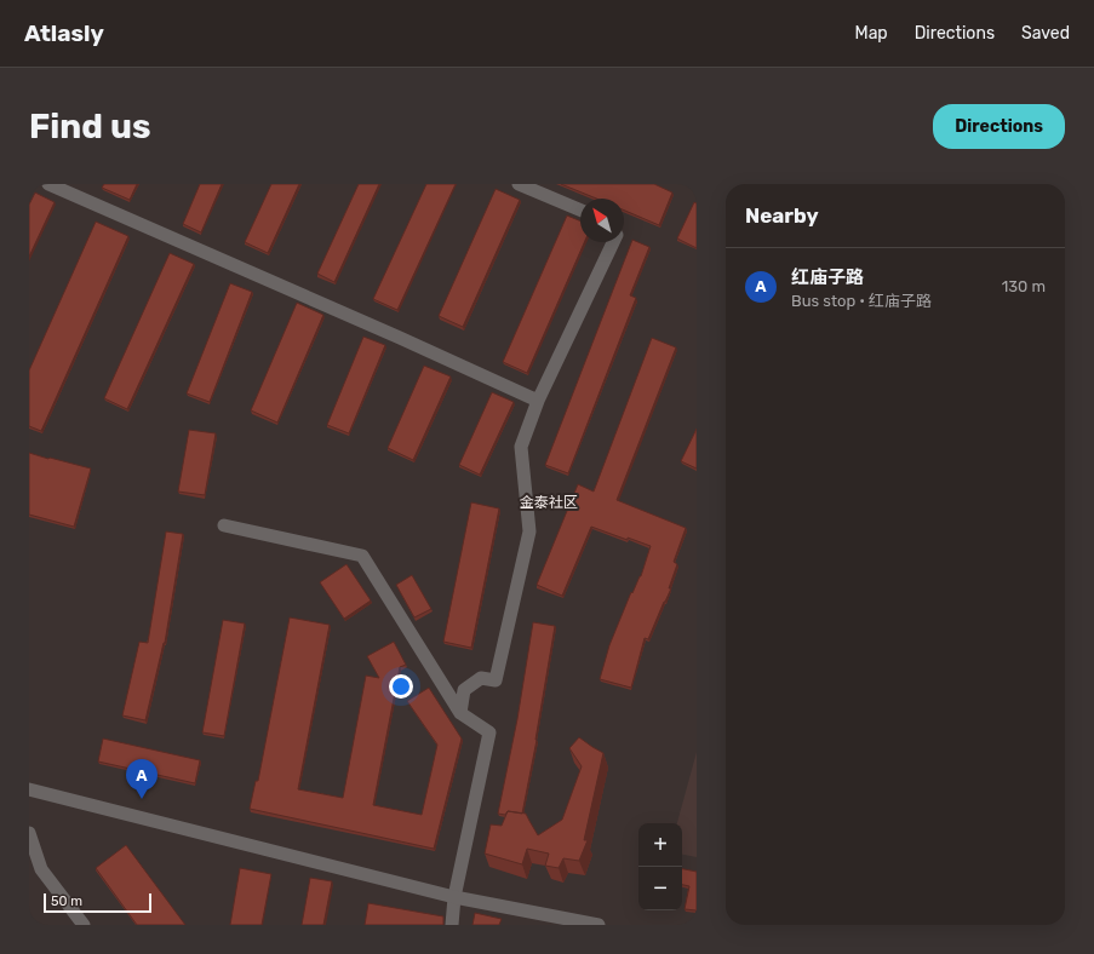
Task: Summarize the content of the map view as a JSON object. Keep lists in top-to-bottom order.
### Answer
{
  "districts": ["金泰社区"],
  "scale_bar": "50 m",
  "north": "top left",
  "page": {
    "header": "Atlasly",
    "nav": ["Map", "Directions", "Saved"],
    "buttons": "Directions",
    "title": "Find us",
    "heading": "Nearby",
    "list": [
      {
        "mark": "A",
        "name": "红庙子路",
        "note": "Bus stop · 红庙子路",
        "value": "130 m"
      }
    ],
    "pins": "A",
    "map_buttons": ["+", "−"],
    "scale": "50 m"
  }
}
